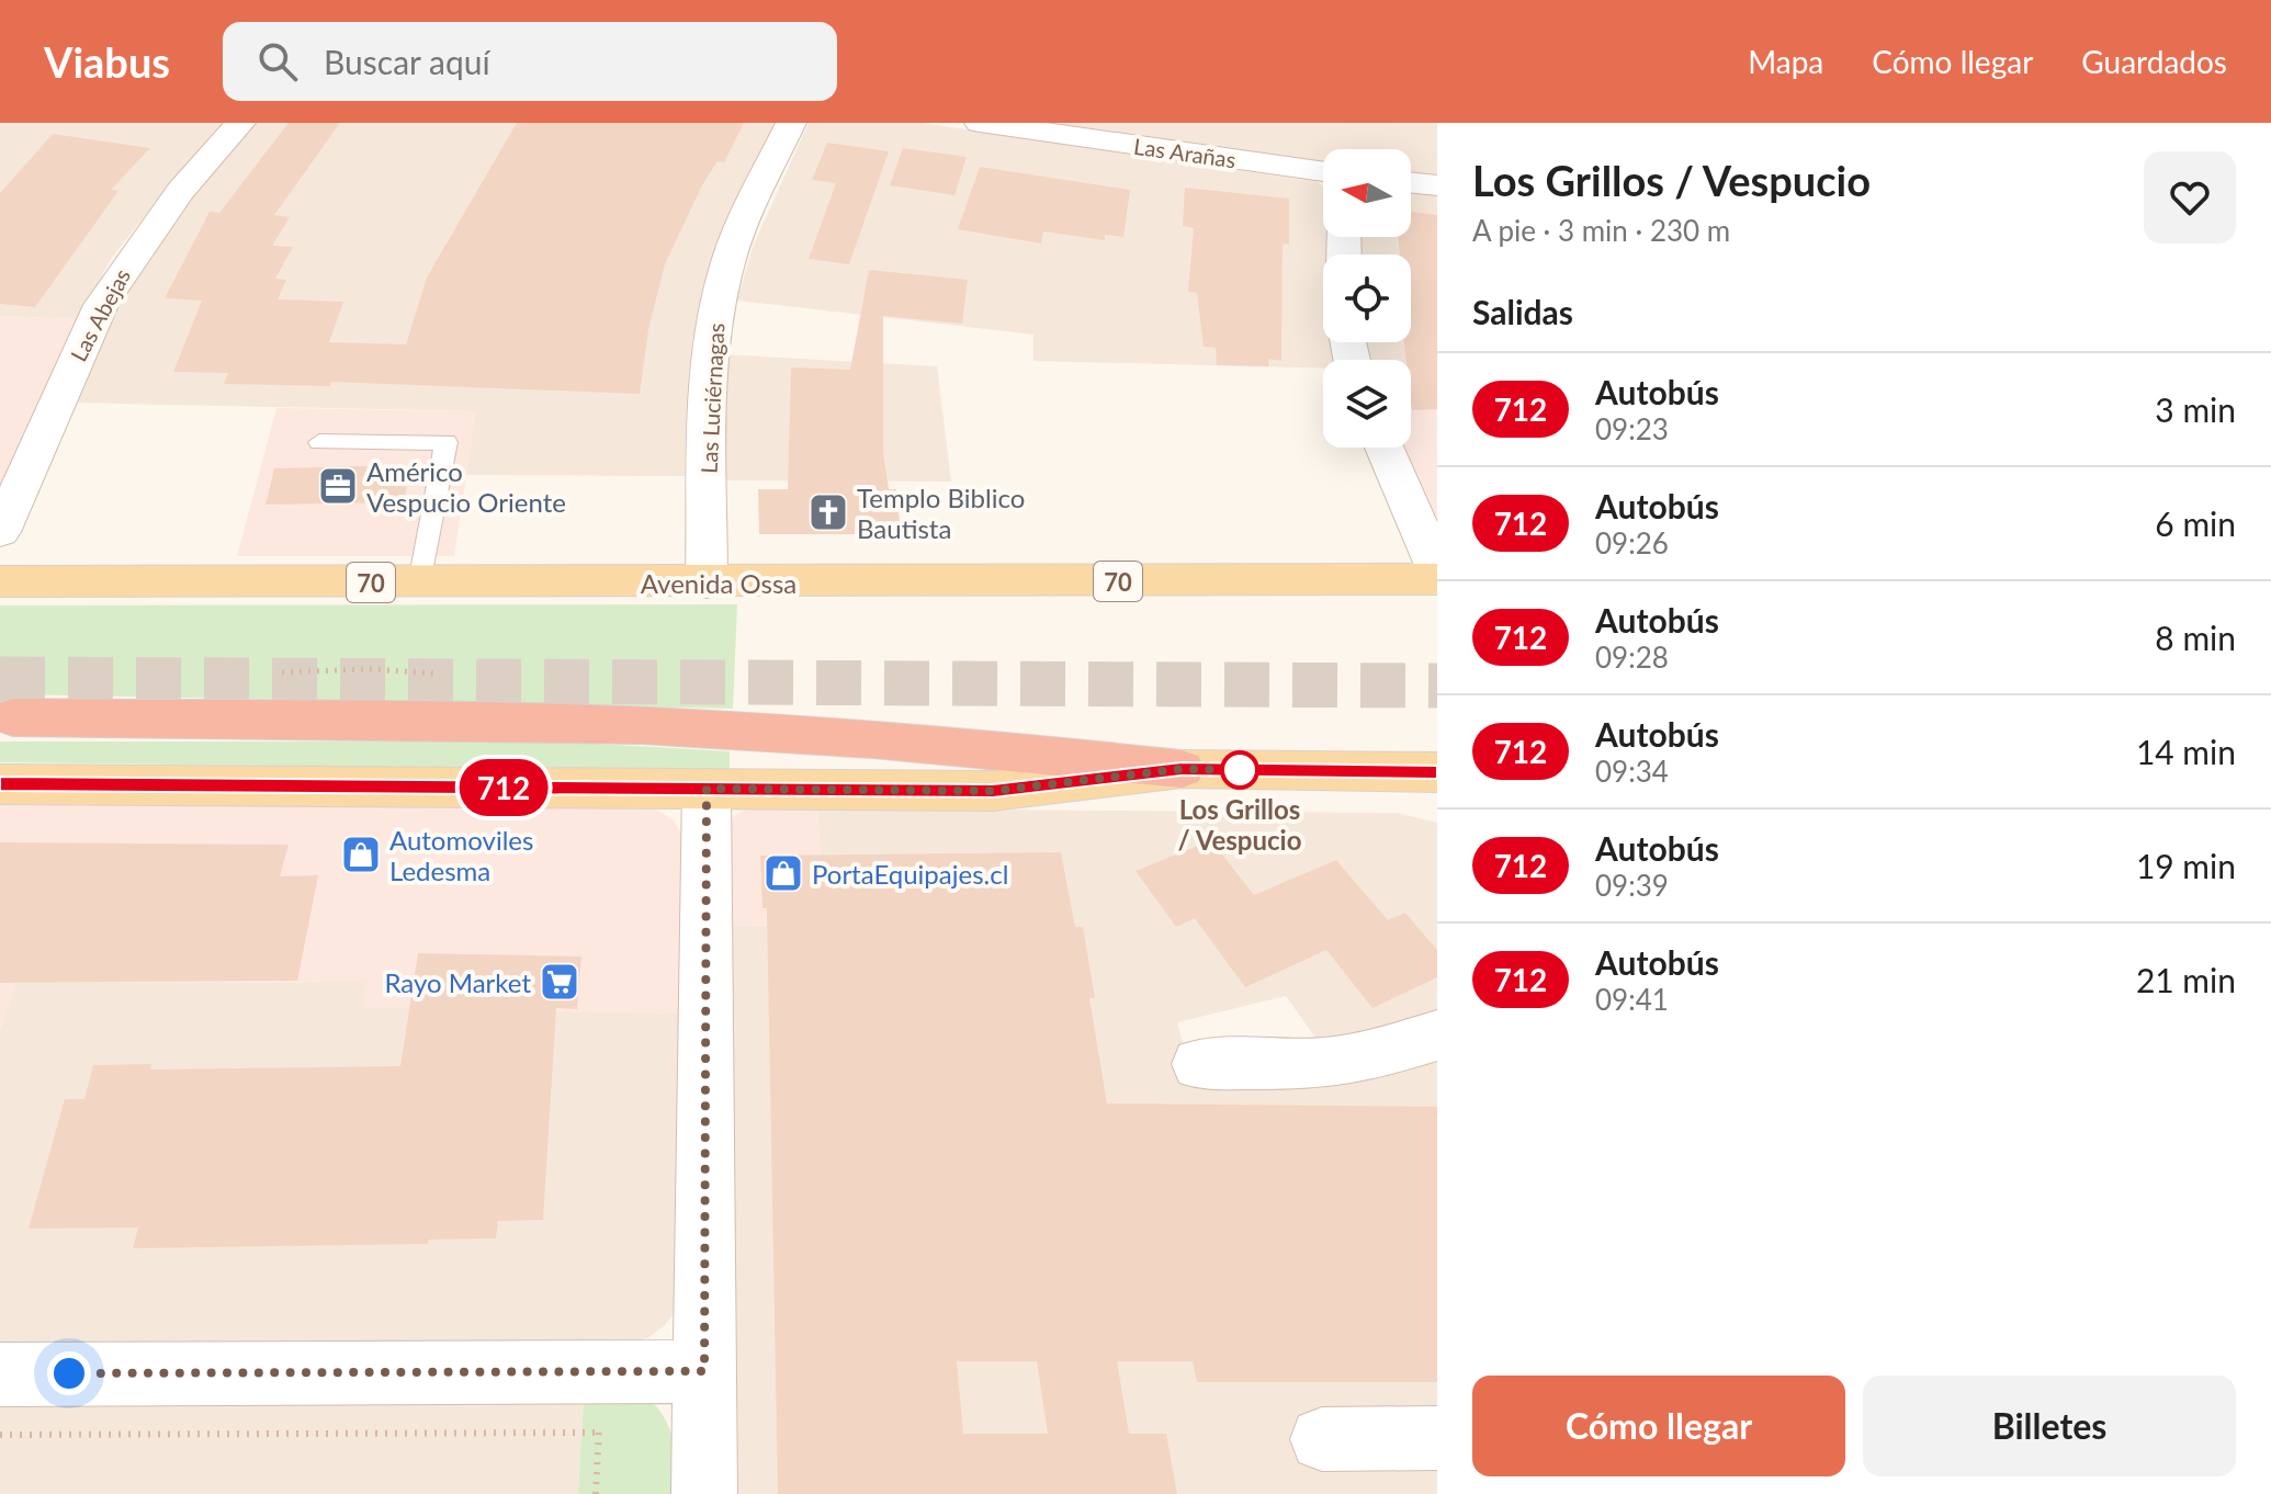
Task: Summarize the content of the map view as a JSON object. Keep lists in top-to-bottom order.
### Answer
{
  "streets": {
    "main road": ["70", "Avenida Ossa"],
    "street": ["Las Arañas", "Las Abejas", "Las Luciérnagas"]
  },
  "crossings": [
    ["Las Luciérnagas", "Avenida Ossa"]
  ],
  "places": {
    "office": ["Américo Vespucio Oriente"],
    "church": ["Templo Biblico Bautista"],
    "other": ["Los Grillos / Vespucio"],
    "shop": ["Automoviles Ledesma", "PortaEquipajes.cl"],
    "supermarket": ["Rayo Market"]
  },
  "lines": ["bus line 712"],
  "north": "left",
  "page": {
    "header": "Viabus",
    "search": "Buscar aquí",
    "nav": ["Mapa", "Cómo llegar", "Guardados"],
    "on_map": "712",
    "heading": [
      ["Los Grillos / Vespucio", "A pie · 3 min · 230 m"],
      "Salidas"
    ],
    "list": [
      {
        "mark": "712",
        "name": "Autobús",
        "note": "09:23",
        "value": "3 min"
      },
      {
        "mark": "712",
        "name": "Autobús",
        "note": "09:26",
        "value": "6 min"
      },
      {
        "mark": "712",
        "name": "Autobús",
        "note": "09:28",
        "value": "8 min"
      },
      {
        "mark": "712",
        "name": "Autobús",
        "note": "09:34",
        "value": "14 min"
      },
      {
        "mark": "712",
        "name": "Autobús",
        "note": "09:39",
        "value": "19 min"
      },
      {
        "mark": "712",
        "name": "Autobús",
        "note": "09:41",
        "value": "21 min"
      }
    ],
    "buttons": ["Cómo llegar", "Billetes"]
  }
}
